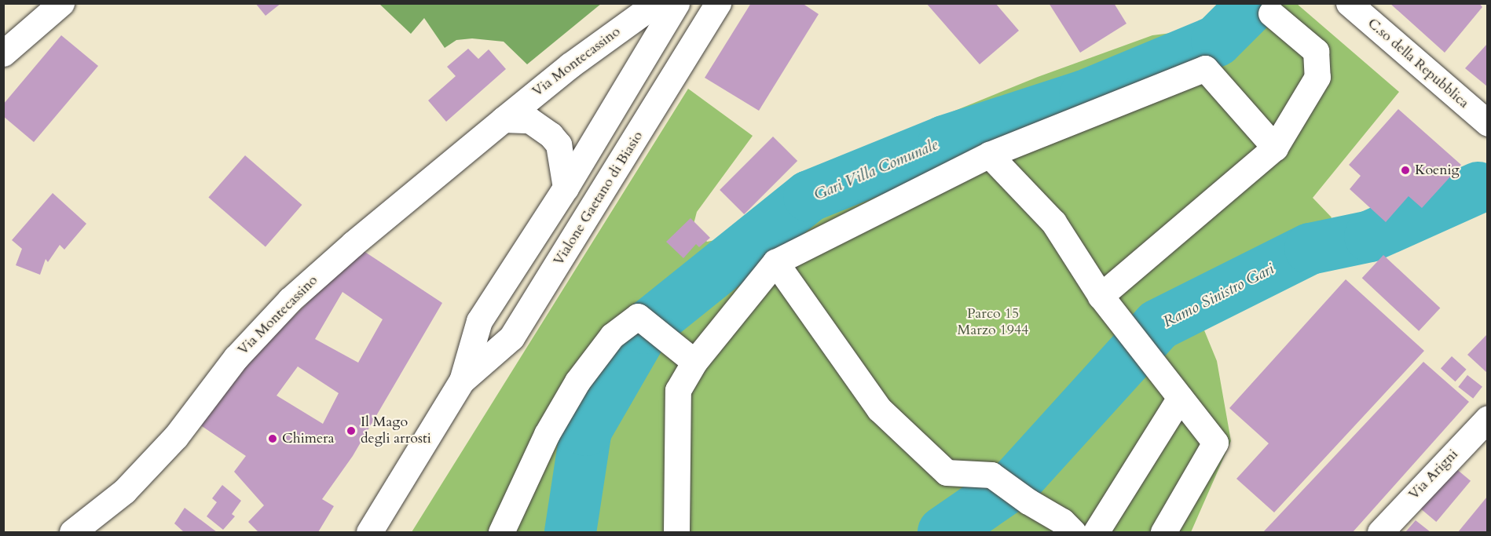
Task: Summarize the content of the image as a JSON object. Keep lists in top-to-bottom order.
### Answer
{
  "streets": {
    "street": [
      "Via Montecassino",
      "C.so della Repubblica",
      "Vialone Gaetano di Biasio",
      "Via Arigni"
    ]
  },
  "crossings": [
    ["Via Montecassino", "Vialone Gaetano di Biasio"]
  ],
  "water": ["Gari Villa Comunale", "Ramo Sinistro Gari"],
  "parks": ["Parco 15 Marzo 1944"],
  "places": ["Koenig", "Il Mago degli arrosti", "Chimera"]
}
